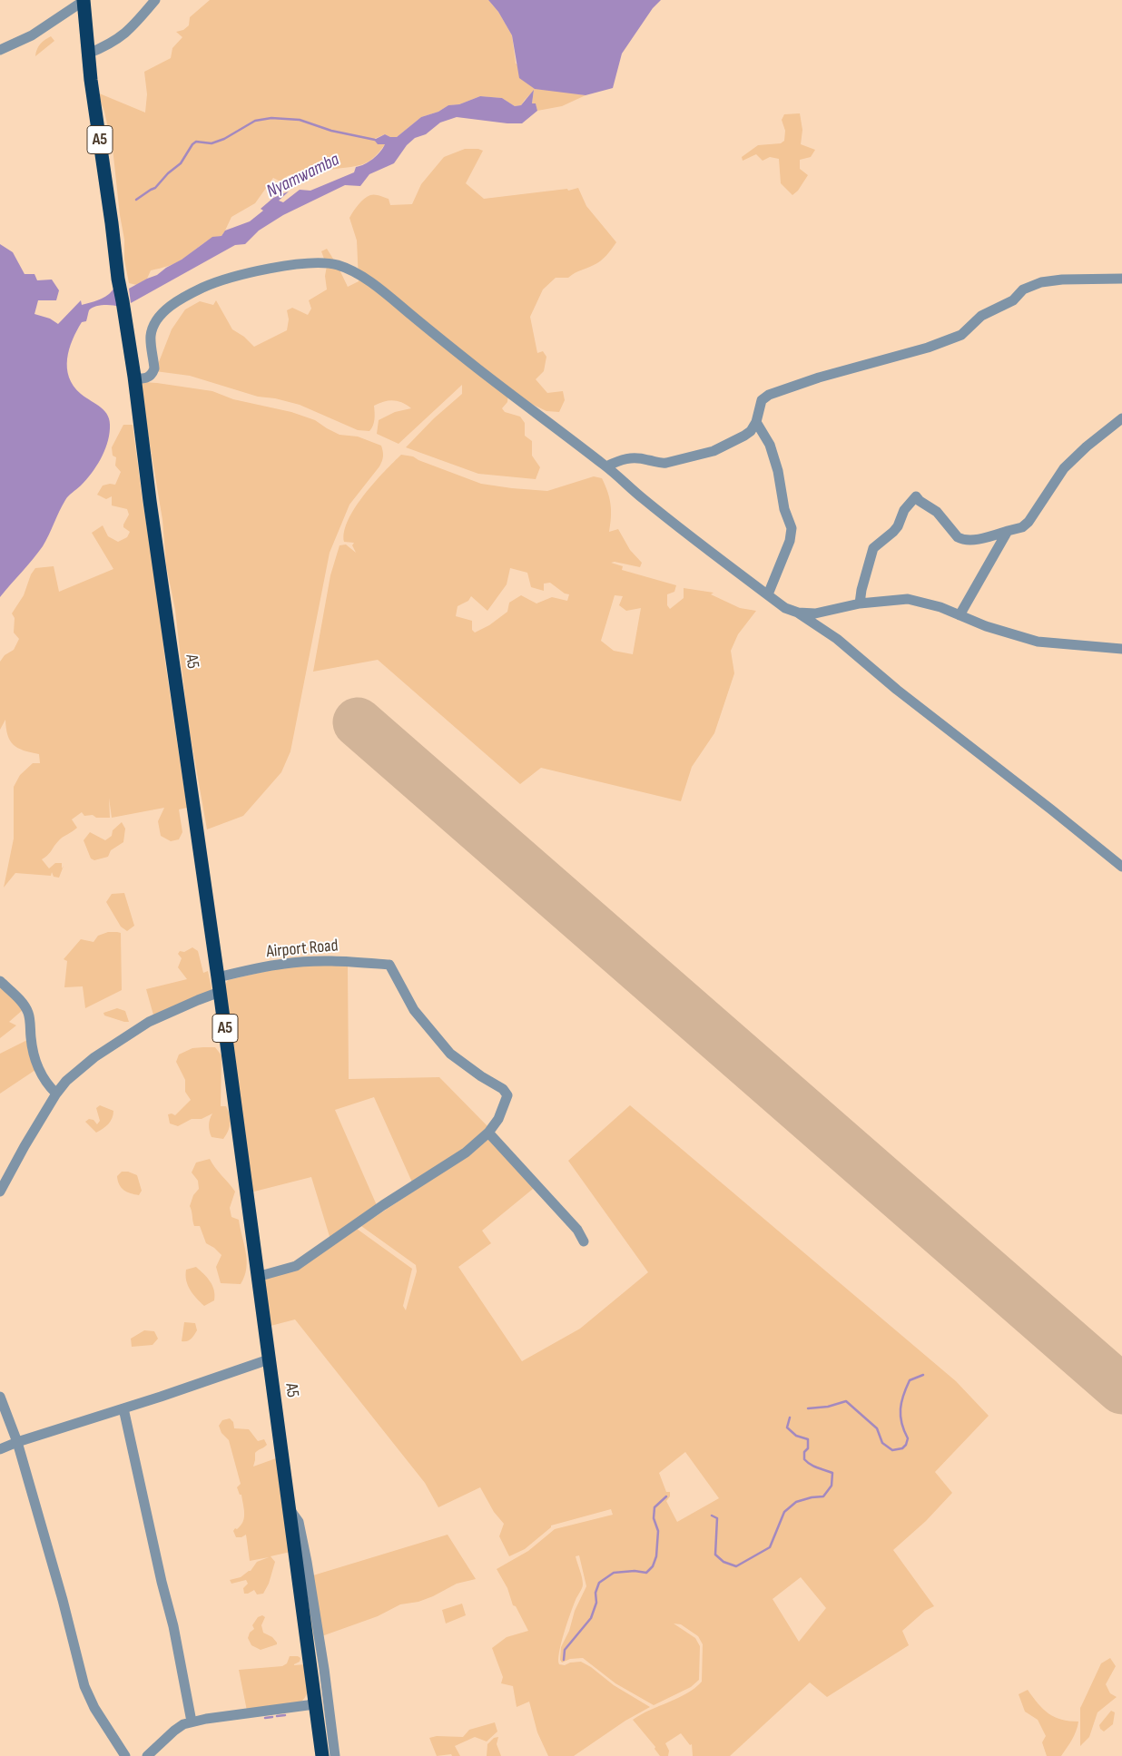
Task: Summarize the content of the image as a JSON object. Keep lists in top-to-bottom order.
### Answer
{
  "streets": {
    "highway": ["A5"],
    "street": ["Airport Road"]
  },
  "crossings": [
    ["A5", "Airport Road"]
  ],
  "water": ["Nyamwamba"]
}
